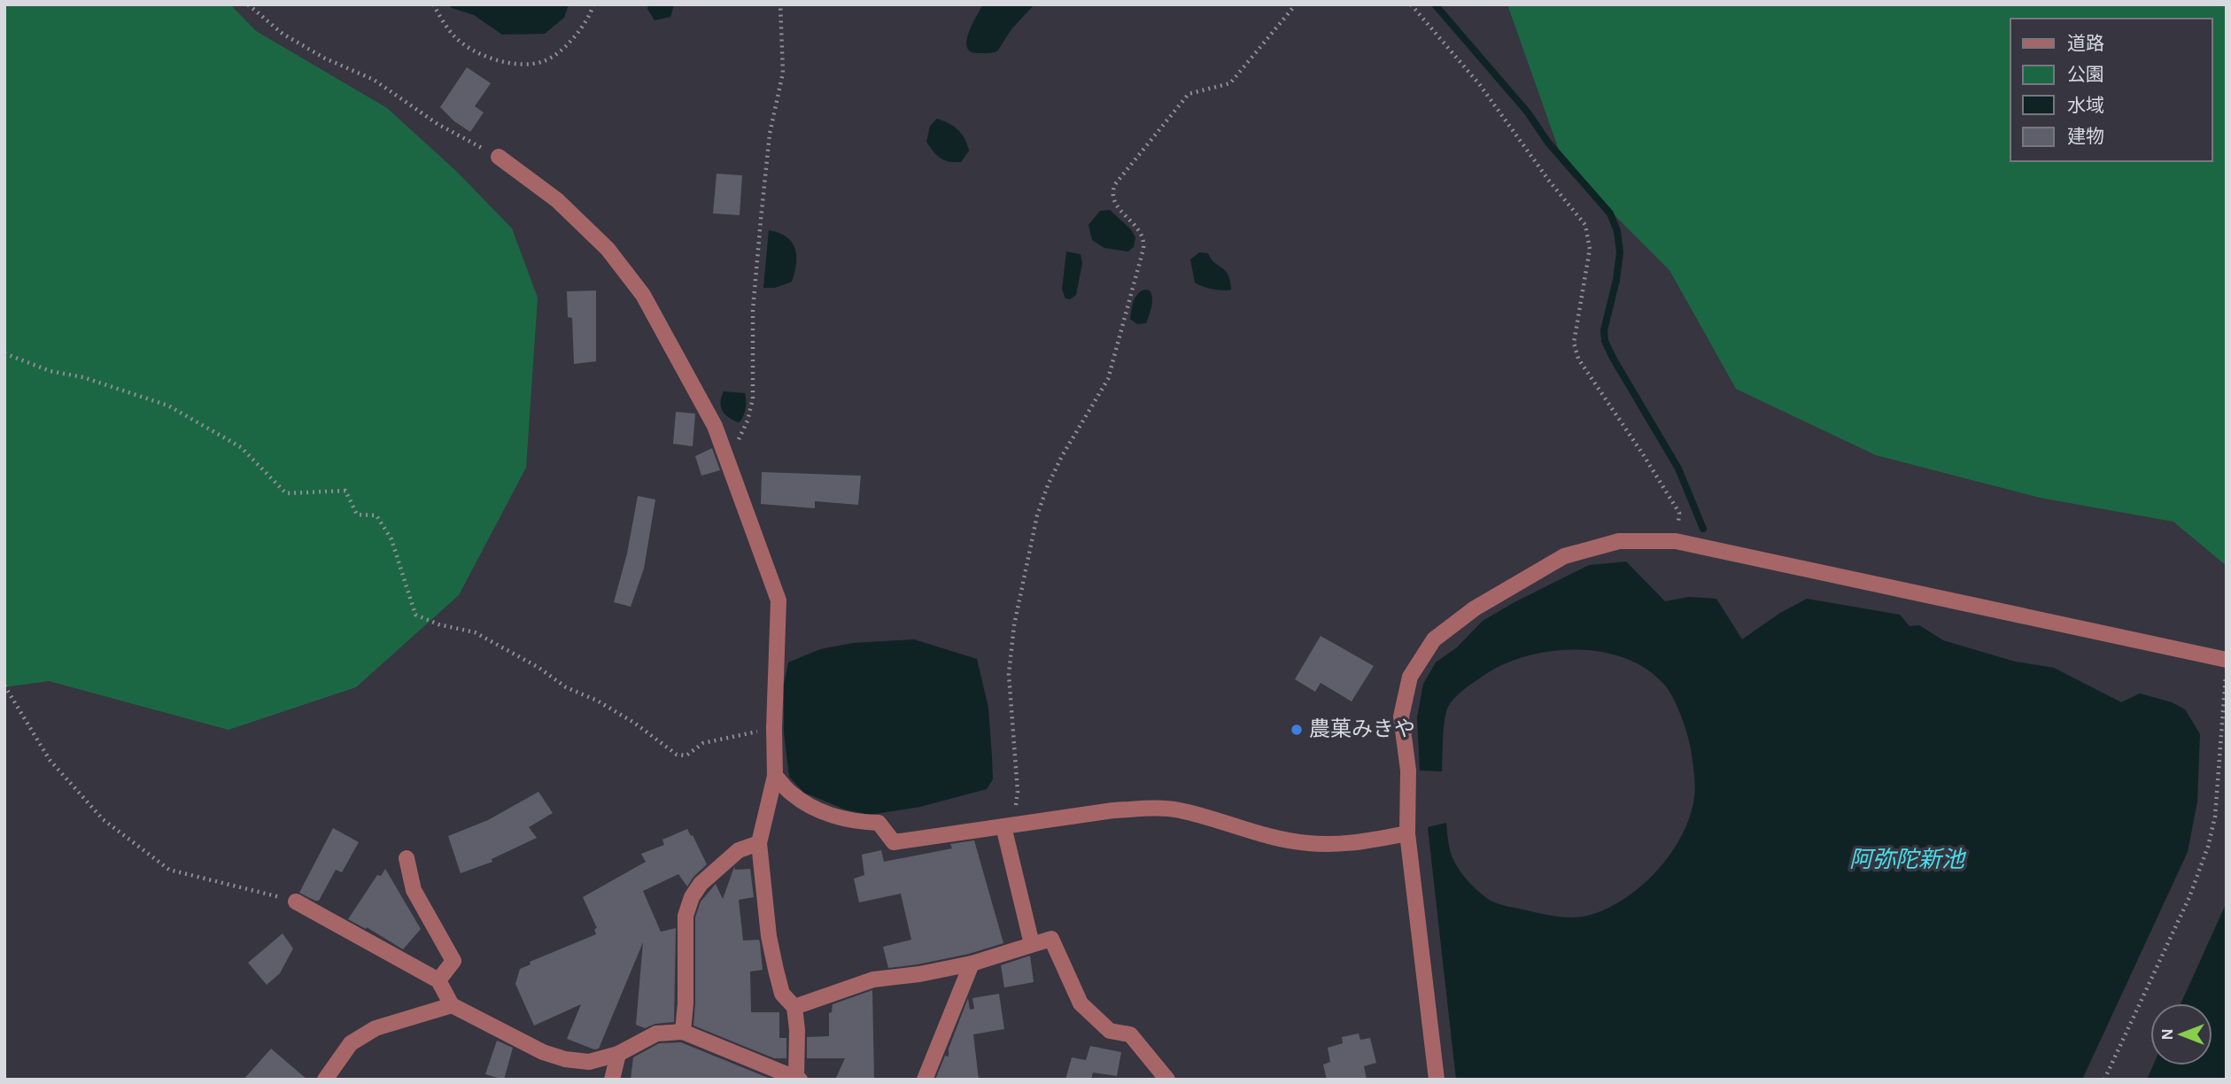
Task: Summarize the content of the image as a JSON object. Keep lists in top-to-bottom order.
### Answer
{
  "water": ["阿弥陀新池"],
  "places": ["農菓みきや"],
  "legend": [
    "道路",
    "公園",
    "水域",
    "建物"
  ],
  "north": "left"
}
